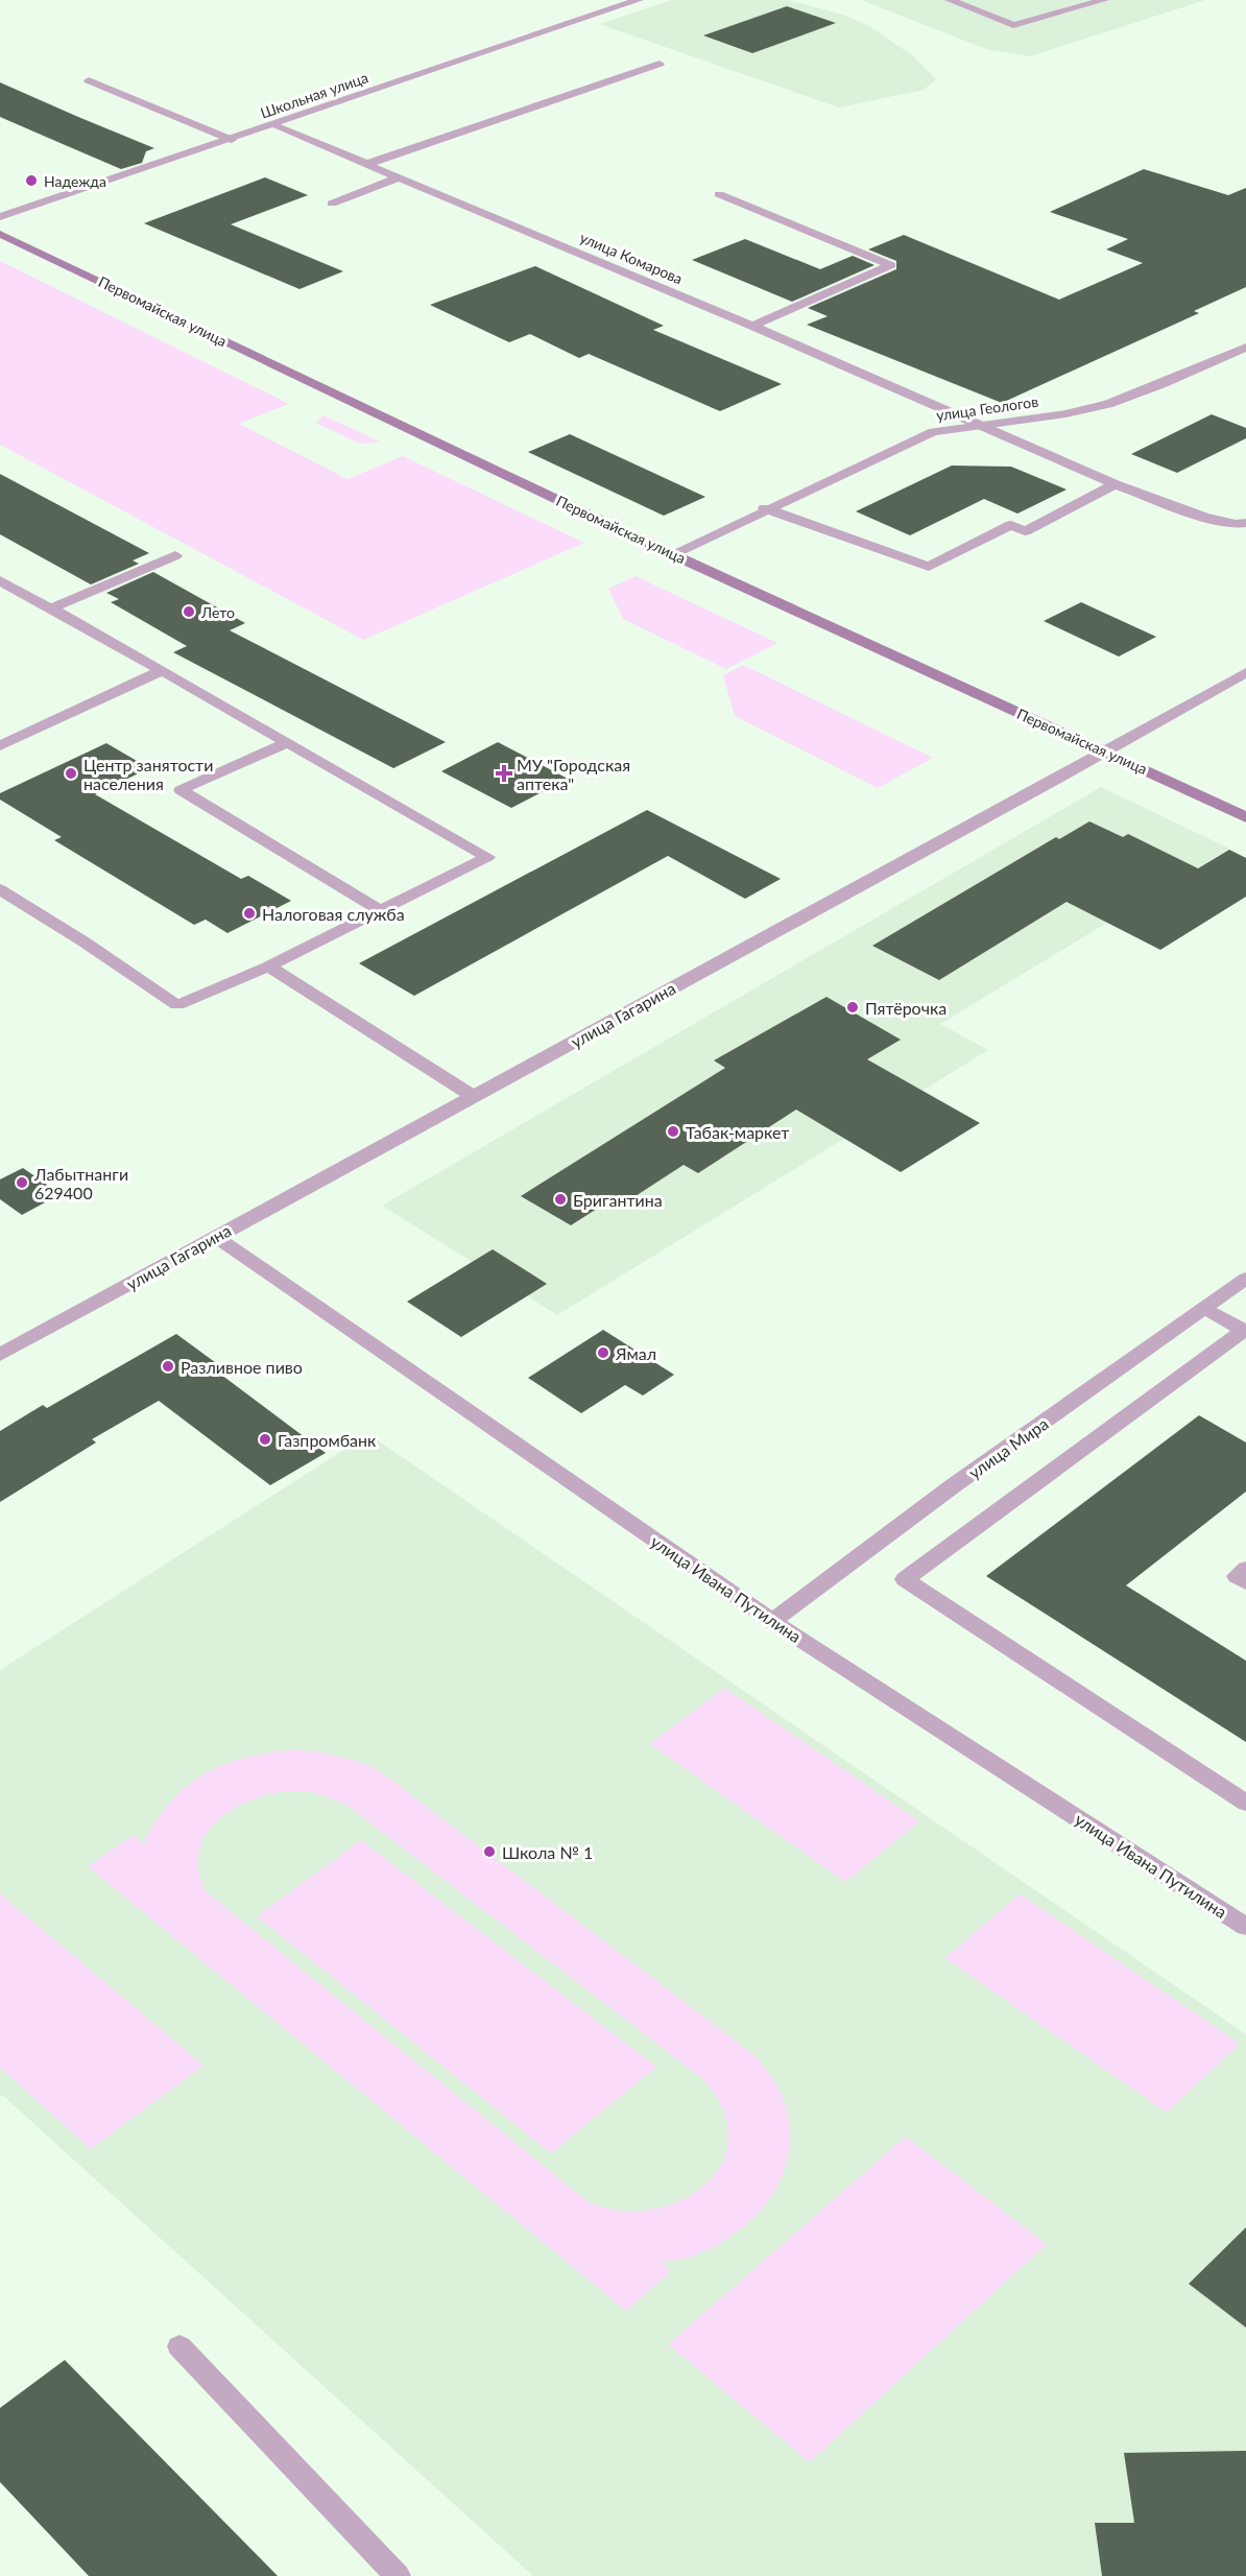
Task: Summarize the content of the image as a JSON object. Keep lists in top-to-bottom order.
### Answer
{
  "streets": {
    "main road": ["Первомайская улица"],
    "street": [
      "Школьная улица",
      "улица Комарова",
      "улица Геологов",
      "улица Гагарина",
      "улица Мира",
      "улица Ивана Путилина"
    ]
  },
  "crossings": [
    ["Школьная улица", "улица Комарова"],
    ["улица Комарова", "улица Геологов"],
    ["Первомайская улица", "улица Геологов"],
    ["Первомайская улица", "улица Гагарина"],
    ["улица Гагарина", "улица Ивана Путилина"],
    ["улица Мира", "улица Ивана Путилина"]
  ],
  "places": {
    "other": [
      "Надежда",
      "Лето",
      "Центр занятости населения",
      "Налоговая служба",
      "Пятёрочка",
      "Табак-маркет",
      "Лабытнанги 629400",
      "Бригантина",
      "Ямал",
      "Разливное пиво",
      "Газпромбанк",
      "Школа № 1"
    ],
    "health": ["МУ \"Городская аптека\""]
  }
}
